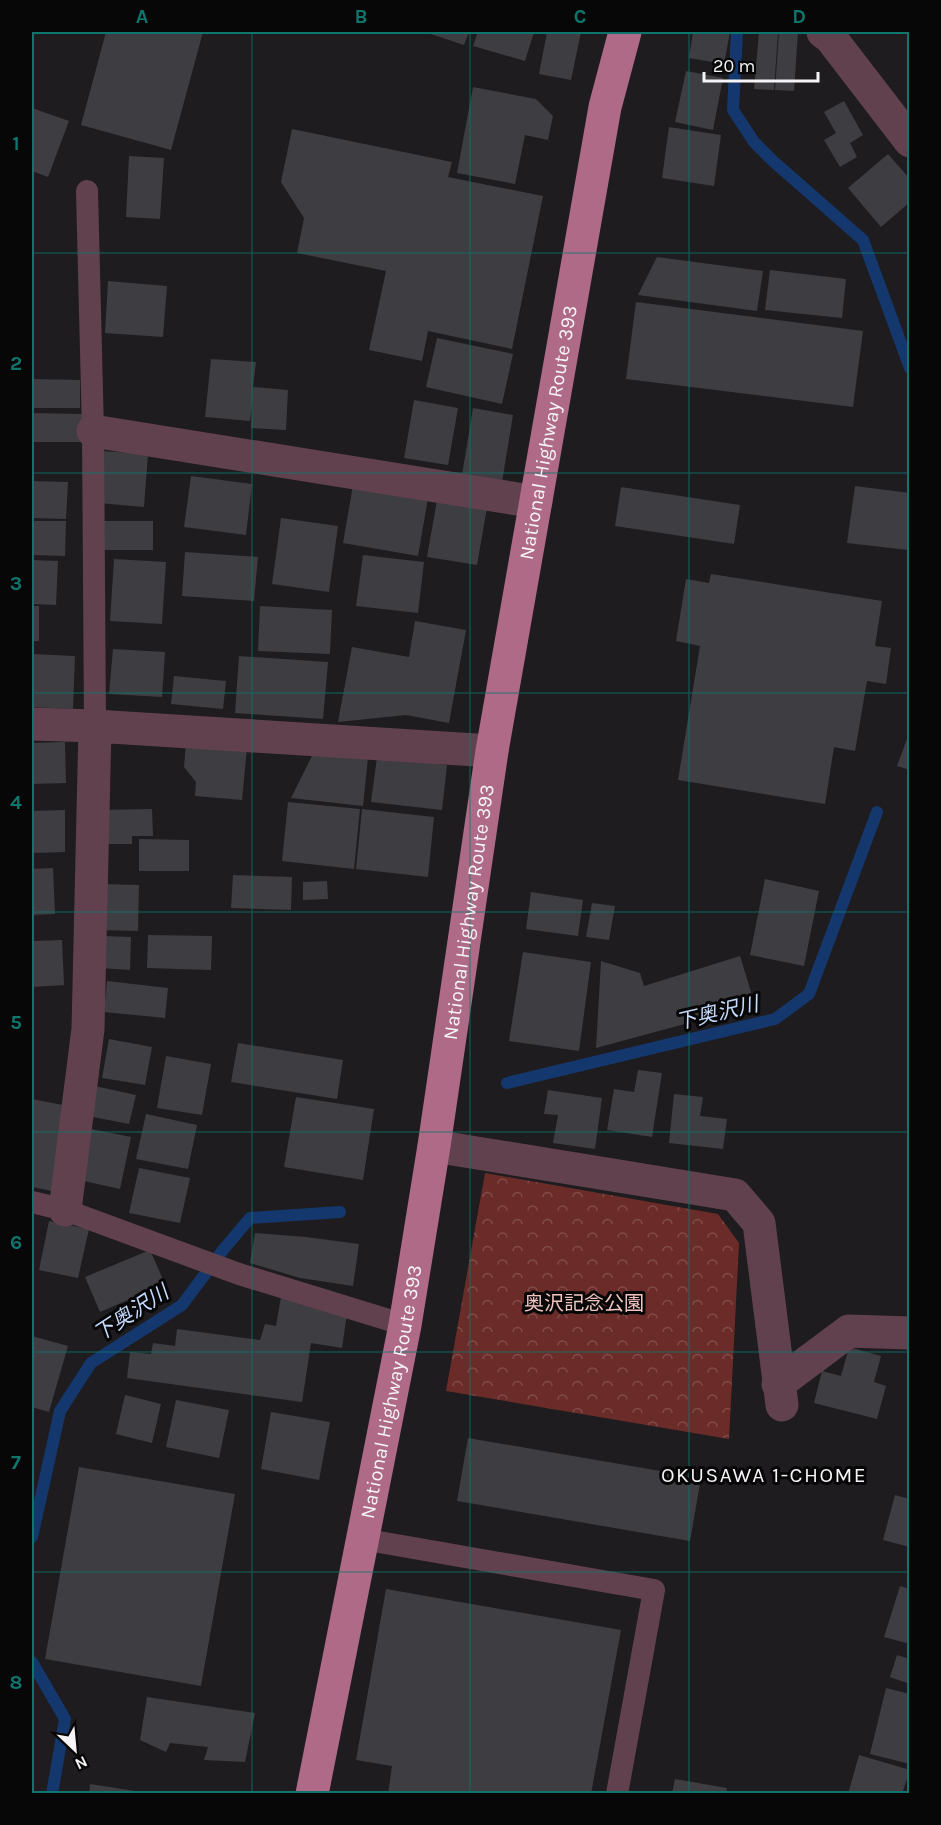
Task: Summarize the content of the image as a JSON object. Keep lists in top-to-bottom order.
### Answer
{
  "streets": {
    "highway": ["National Highway Route 393"]
  },
  "districts": ["OKUSAWA 1-CHOME"],
  "water": ["下奥沢川"],
  "parks": ["奥沢記念公園"],
  "scale_bar": "20 m",
  "north": "bottom right",
  "grid": {
    "columns": [
      "A",
      "B",
      "C",
      "D"
    ],
    "rows": [
      "1",
      "2",
      "3",
      "4",
      "5",
      "6",
      "7",
      "8"
    ]
  }
}
